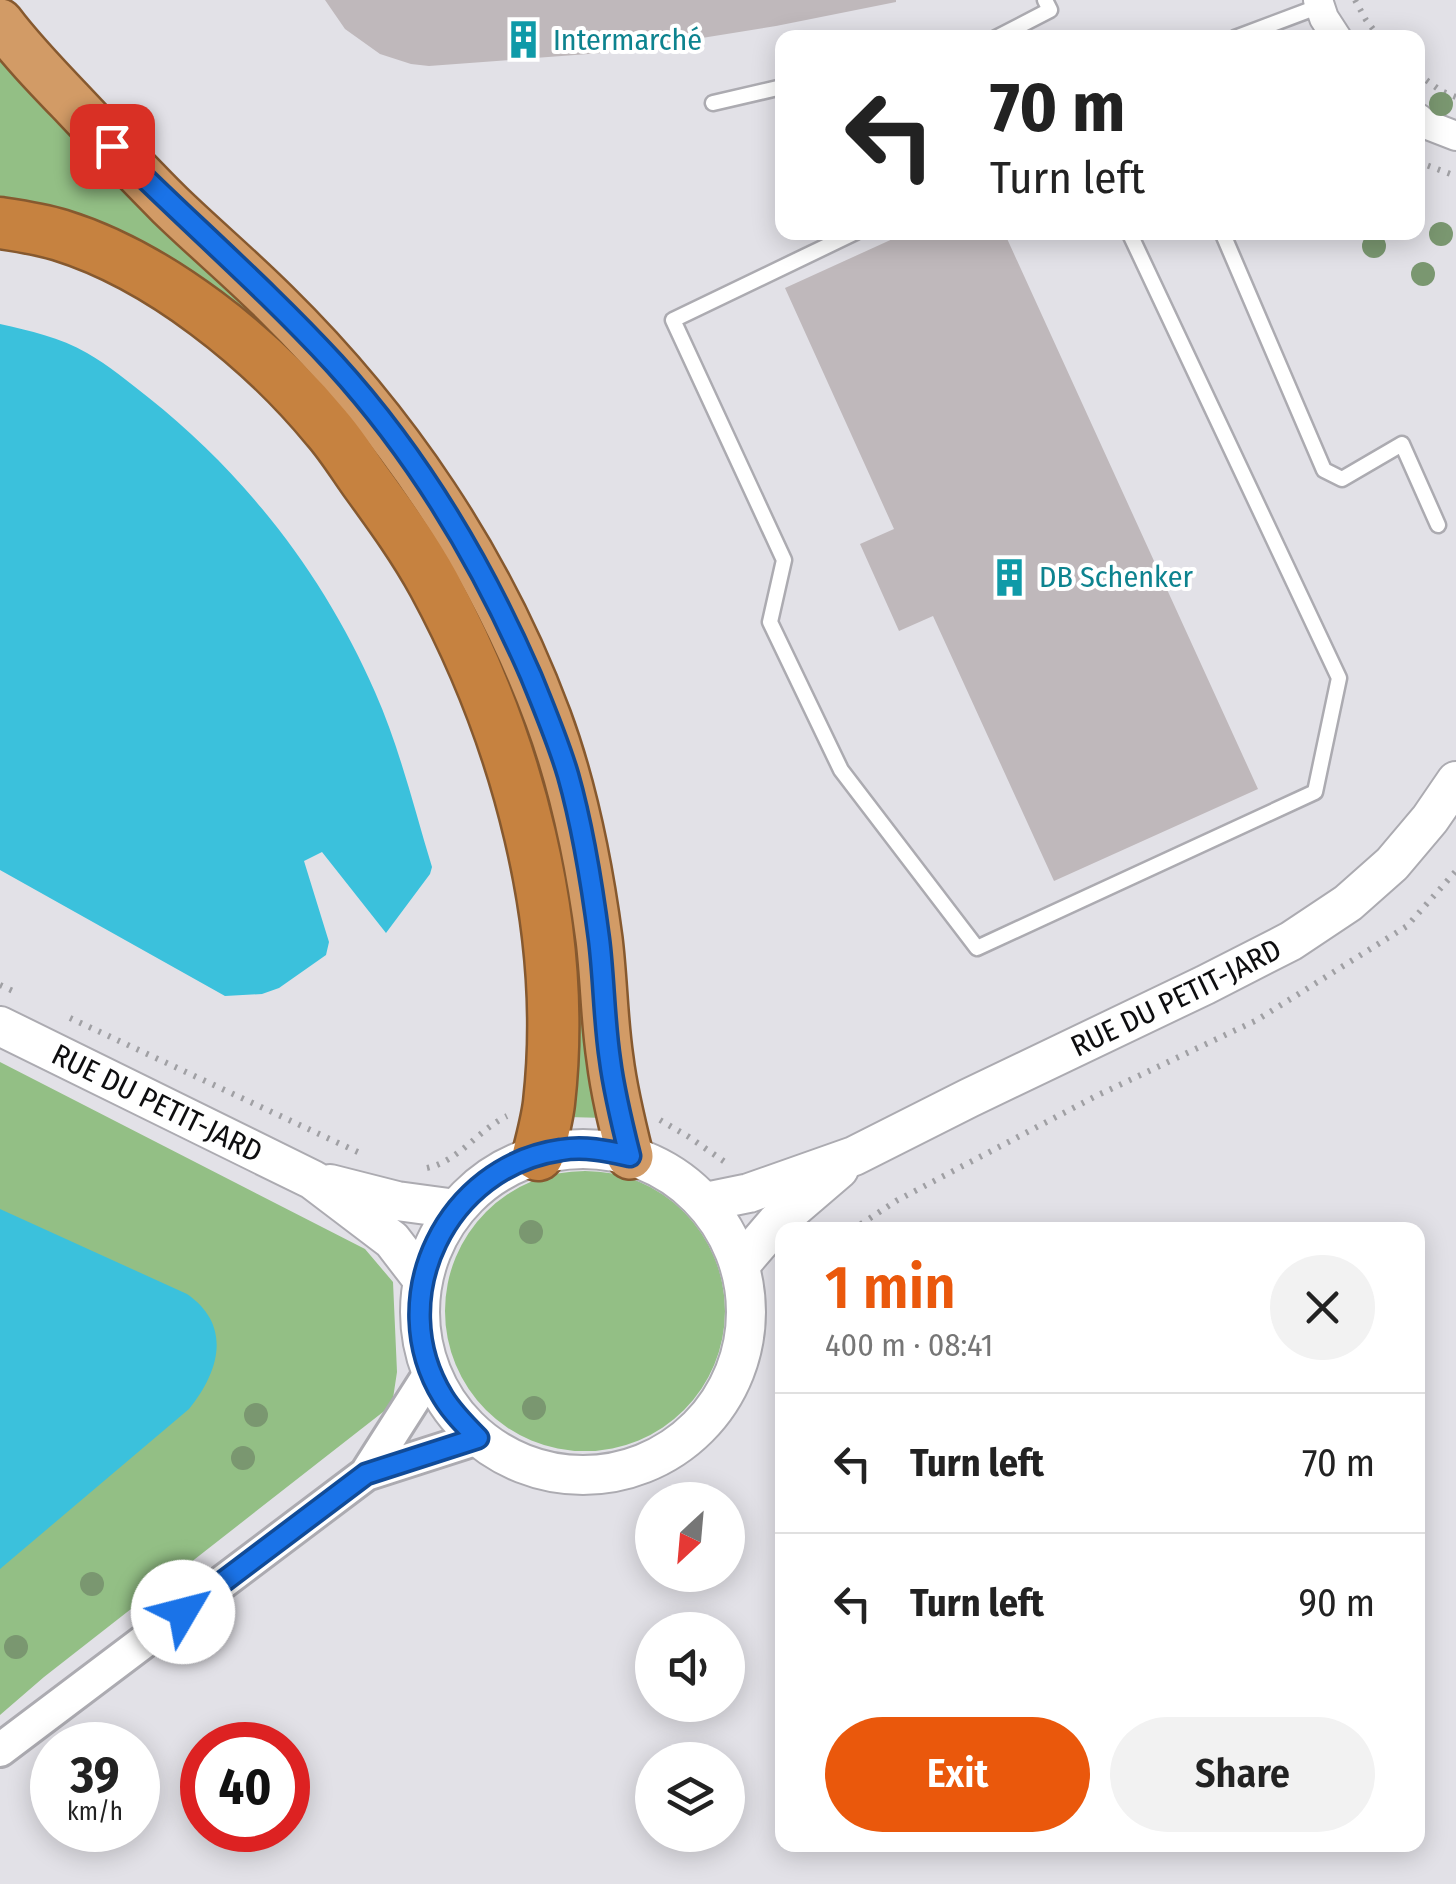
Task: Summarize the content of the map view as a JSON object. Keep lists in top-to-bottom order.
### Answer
{
  "streets": {
    "main road": ["RUE DU PETIT-JARD"]
  },
  "places": {
    "building": ["Intermarché", "DB Schenker"]
  },
  "north": "bottom left",
  "page": {
    "turn": ["70 m", "Turn left"],
    "heading": ["1 min", "400 m · 08:41"],
    "list": [
      {
        "name": "Turn left",
        "value": "70 m"
      },
      {
        "name": "Turn left",
        "value": "90 m"
      }
    ],
    "buttons": ["Exit", "Share"],
    "speed": "39 km/h",
    "limit": "40"
  }
}
